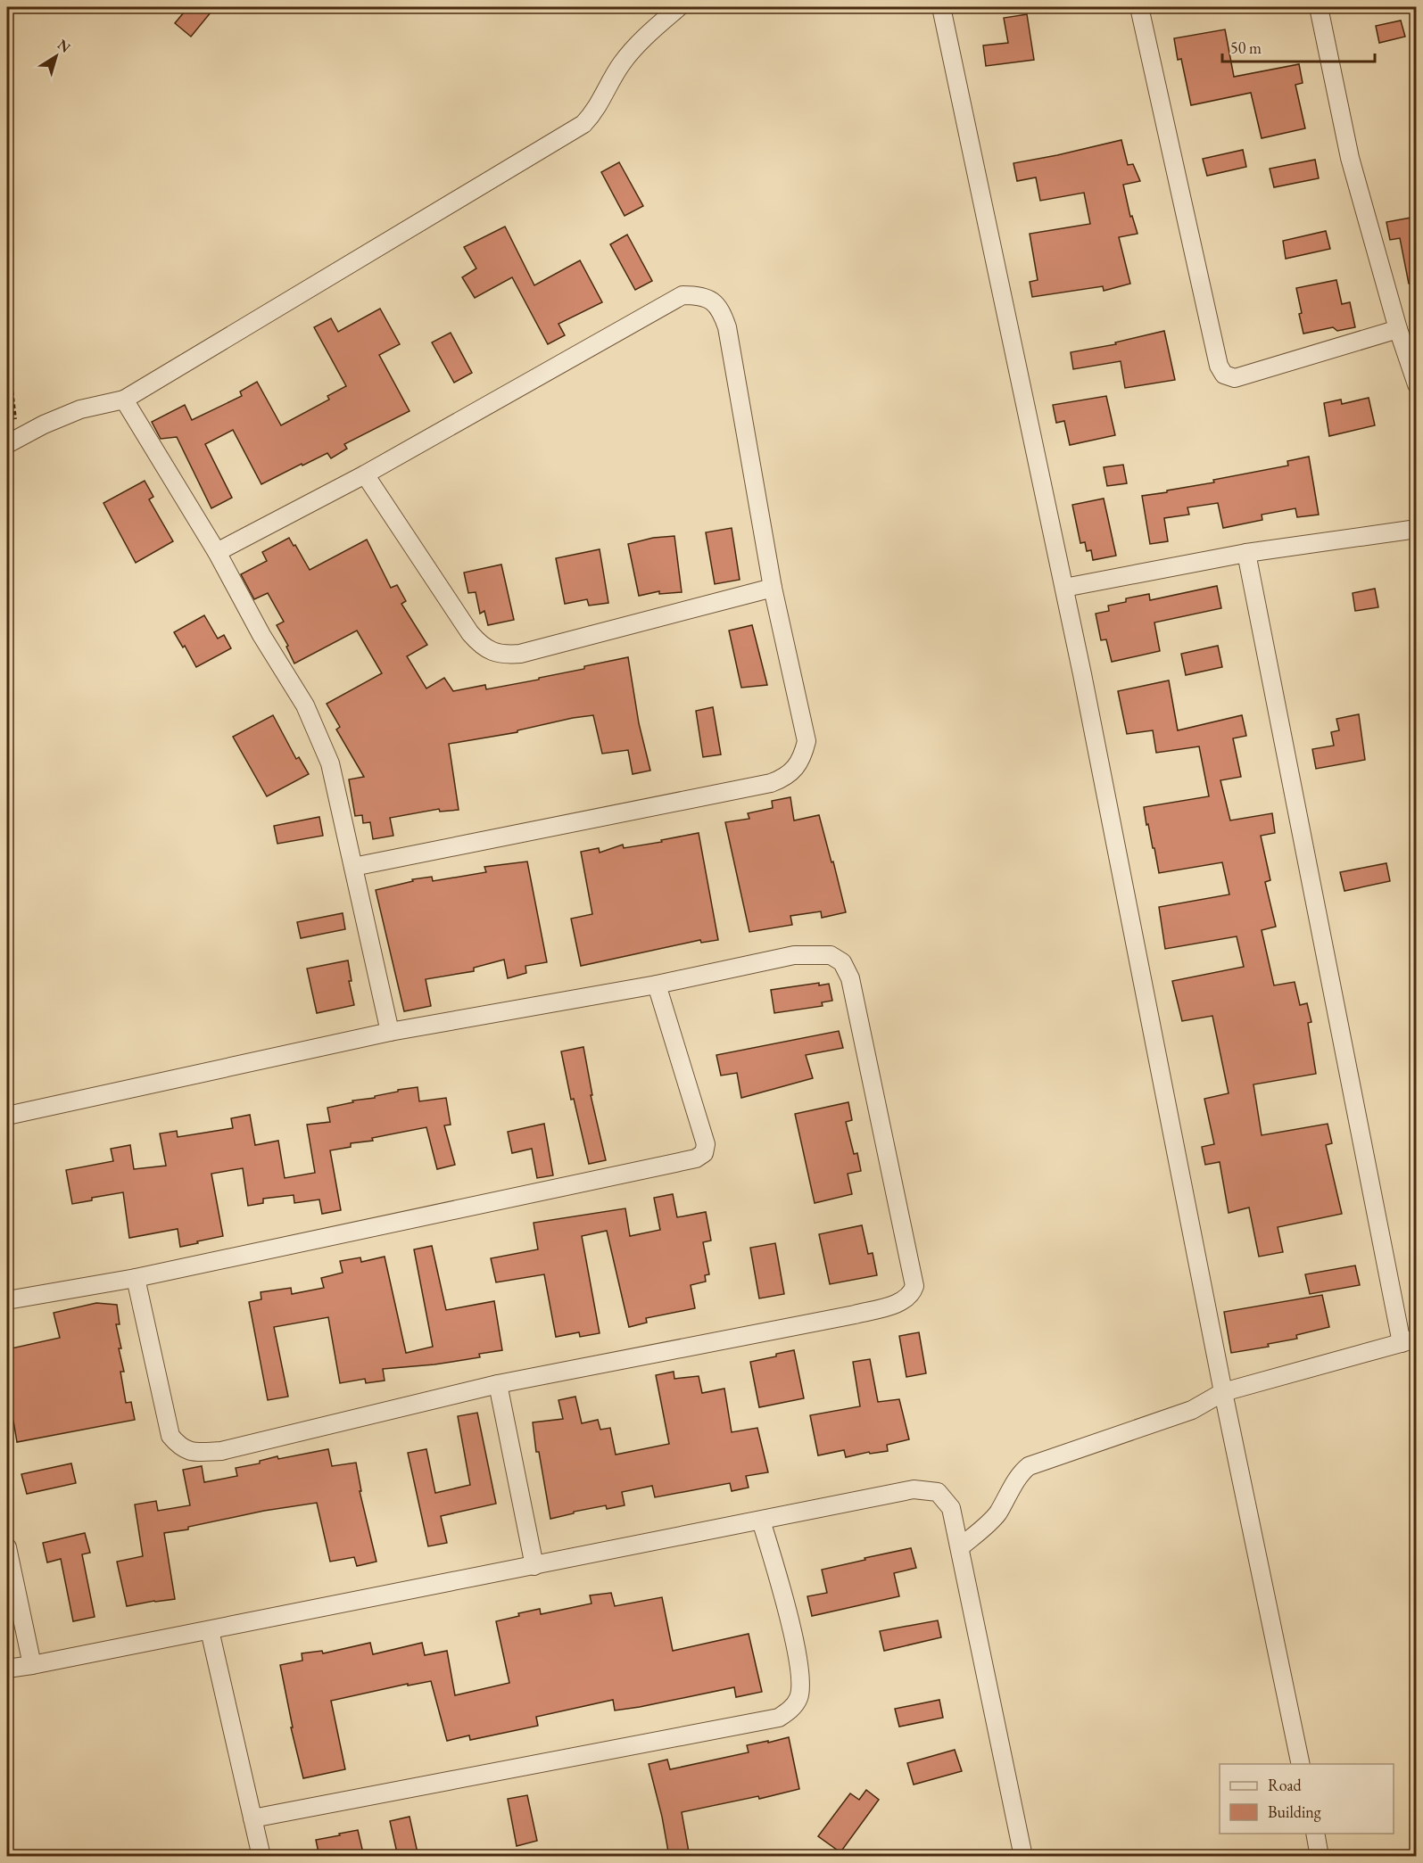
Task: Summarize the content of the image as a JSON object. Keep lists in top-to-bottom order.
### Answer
{
  "legend": ["Road", "Building"],
  "scale_bar": "50 m",
  "north": "top right"
}
